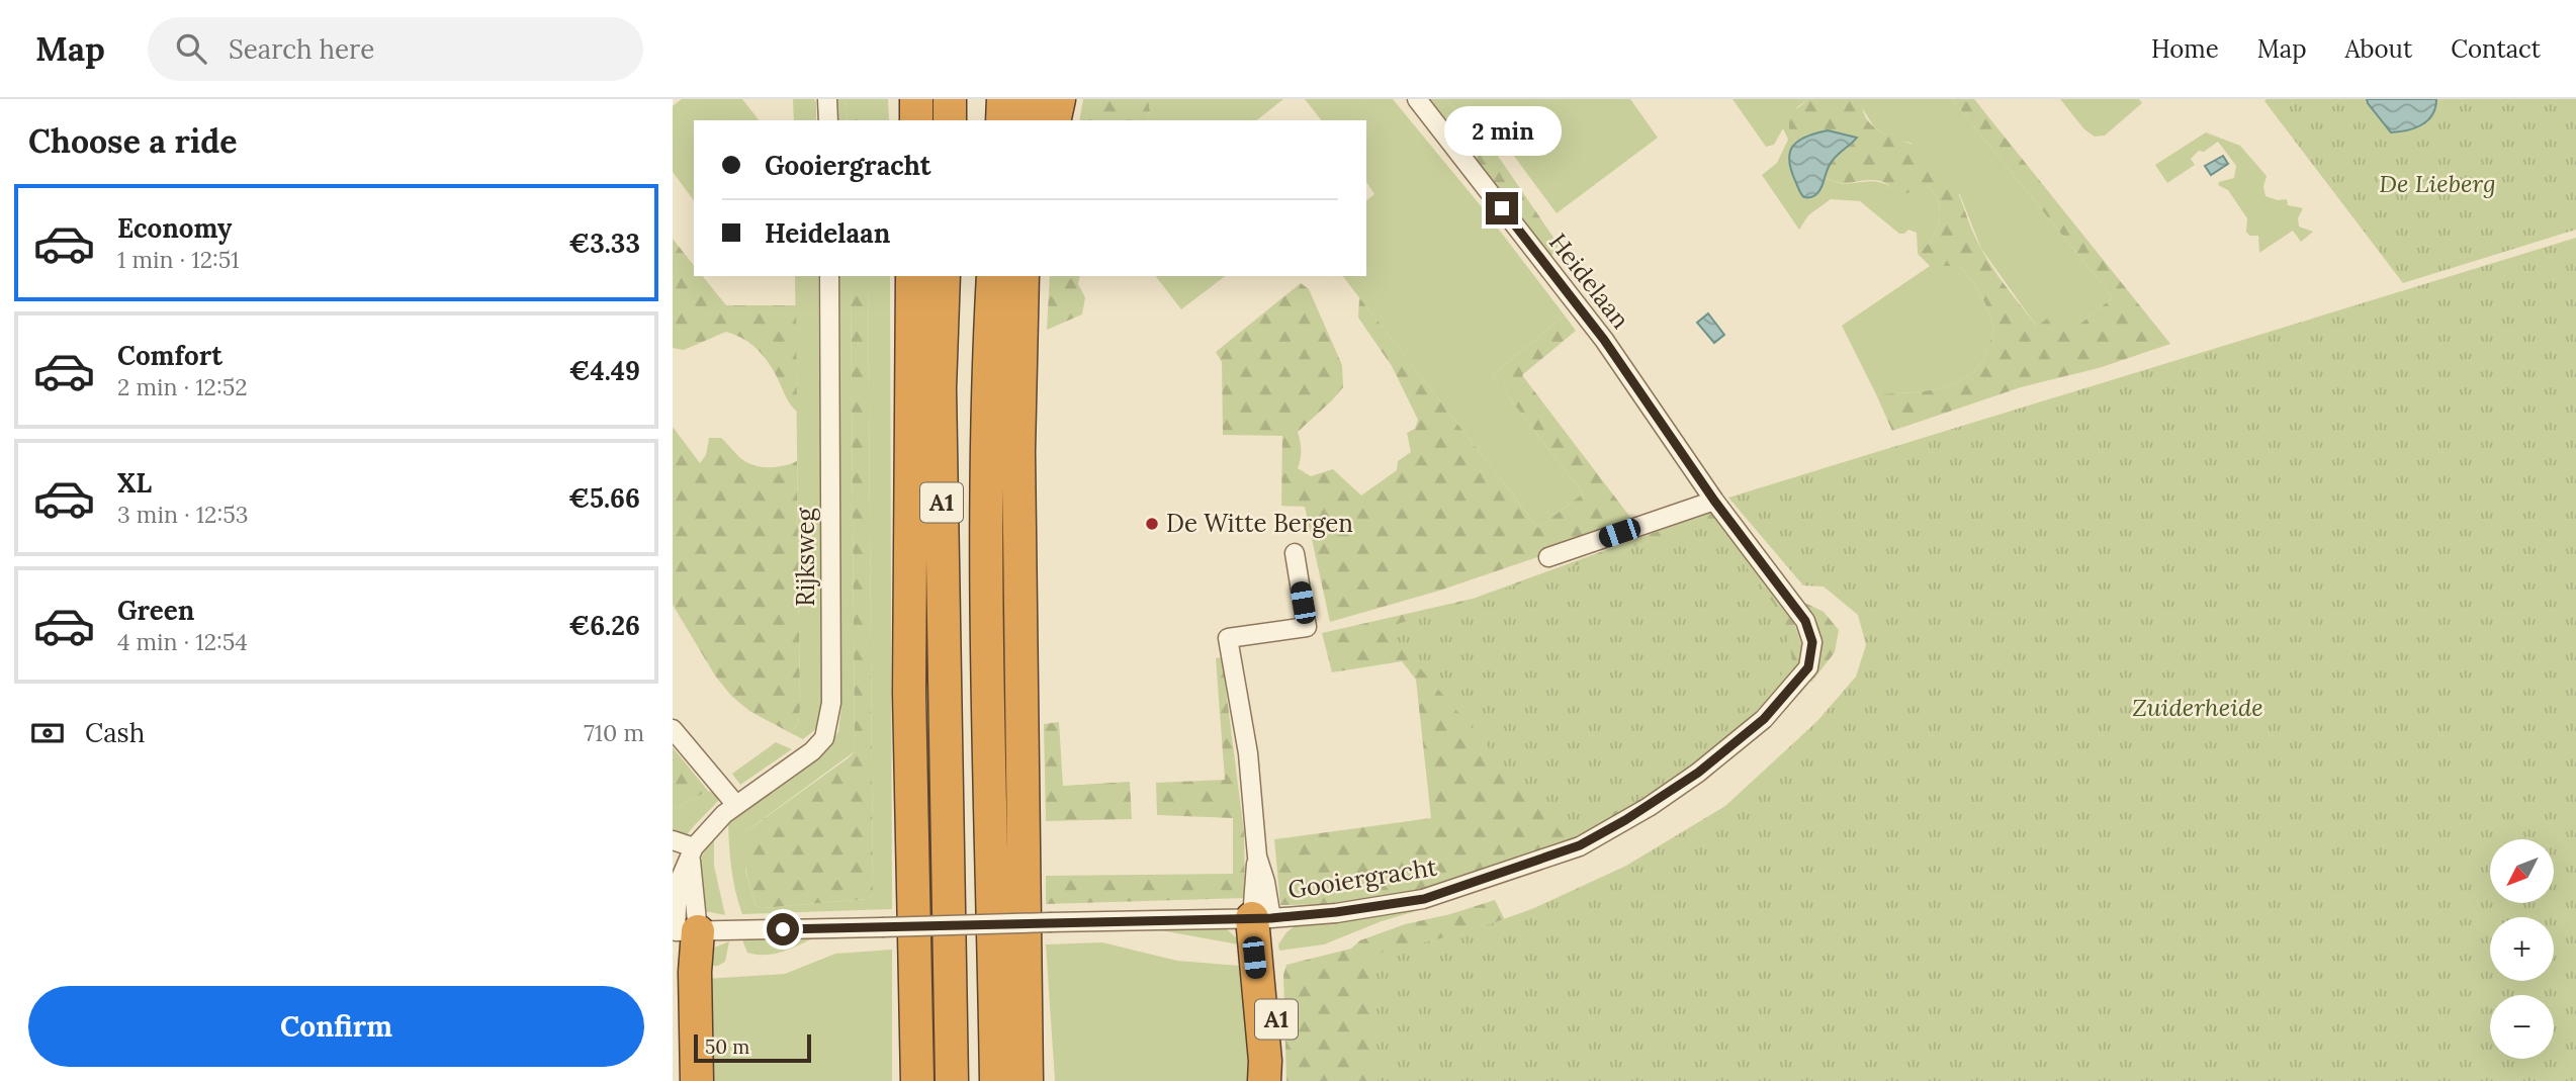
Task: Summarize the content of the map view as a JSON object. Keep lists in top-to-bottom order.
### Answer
{
  "streets": {
    "highway": ["A1"],
    "street": ["Heidelaan", "Rijksweg", "Gooiergracht"]
  },
  "crossings": [
    ["Heidelaan", "Gooiergracht"],
    ["A1", "Gooiergracht"]
  ],
  "parks": ["De Lieberg", "Zuiderheide"],
  "places": ["De Witte Bergen"],
  "scale_bar": "50 m",
  "north": "bottom left",
  "page": {
    "header": "Map",
    "search": "Search here",
    "nav": [
      "Home",
      "Map",
      "About",
      "Contact"
    ],
    "heading": "Choose a ride",
    "bubble": "2 min",
    "banner": ["Gooiergracht", "Heidelaan"],
    "list": [
      {
        "name": "Economy",
        "note": "1 min · 12:51",
        "value": "€3.33"
      },
      {
        "name": "Comfort",
        "note": "2 min · 12:52",
        "value": "€4.49"
      },
      {
        "name": "XL",
        "note": "3 min · 12:53",
        "value": "€5.66"
      },
      {
        "name": "Green",
        "note": "4 min · 12:54",
        "value": "€6.26"
      }
    ],
    "pay": ["Cash", "710 m"],
    "map_buttons": ["+", "−"],
    "buttons": "Confirm",
    "scale": "50 m"
  }
}
